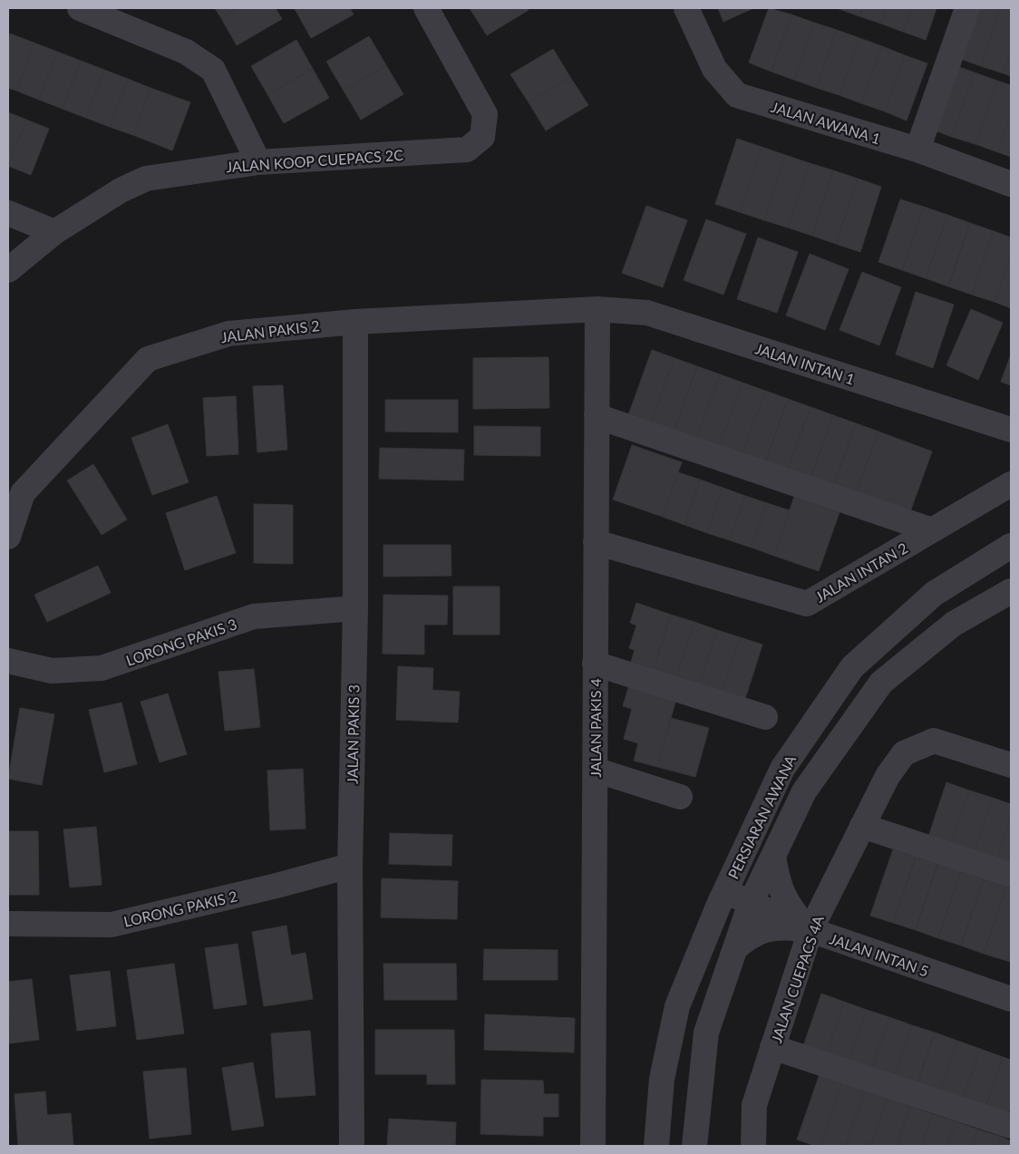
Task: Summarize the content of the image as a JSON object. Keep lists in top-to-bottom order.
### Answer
{
  "streets": {
    "street": [
      "JALAN AWANA 1",
      "JALAN KOOP CUEPACS 2C",
      "JALAN PAKIS 2",
      "JALAN INTAN 1",
      "JALAN INTAN 2",
      "LORONG PAKIS 3",
      "JALAN PAKIS 4",
      "JALAN PAKIS 3",
      "PERSIARAN AWANA",
      "LORONG PAKIS 2",
      "JALAN INTAN 5",
      "JALAN CUEPACS 4A"
    ]
  },
  "crossings": [
    ["JALAN PAKIS 2", "JALAN INTAN 1"],
    ["JALAN PAKIS 2", "JALAN PAKIS 4"],
    ["JALAN PAKIS 2", "JALAN PAKIS 3"],
    ["JALAN INTAN 1", "JALAN PAKIS 4"],
    ["JALAN INTAN 2", "JALAN PAKIS 4"],
    ["LORONG PAKIS 3", "JALAN PAKIS 3"],
    ["JALAN PAKIS 3", "LORONG PAKIS 2"],
    ["PERSIARAN AWANA", "JALAN INTAN 5"],
    ["JALAN INTAN 5", "JALAN CUEPACS 4A"]
  ]
}
